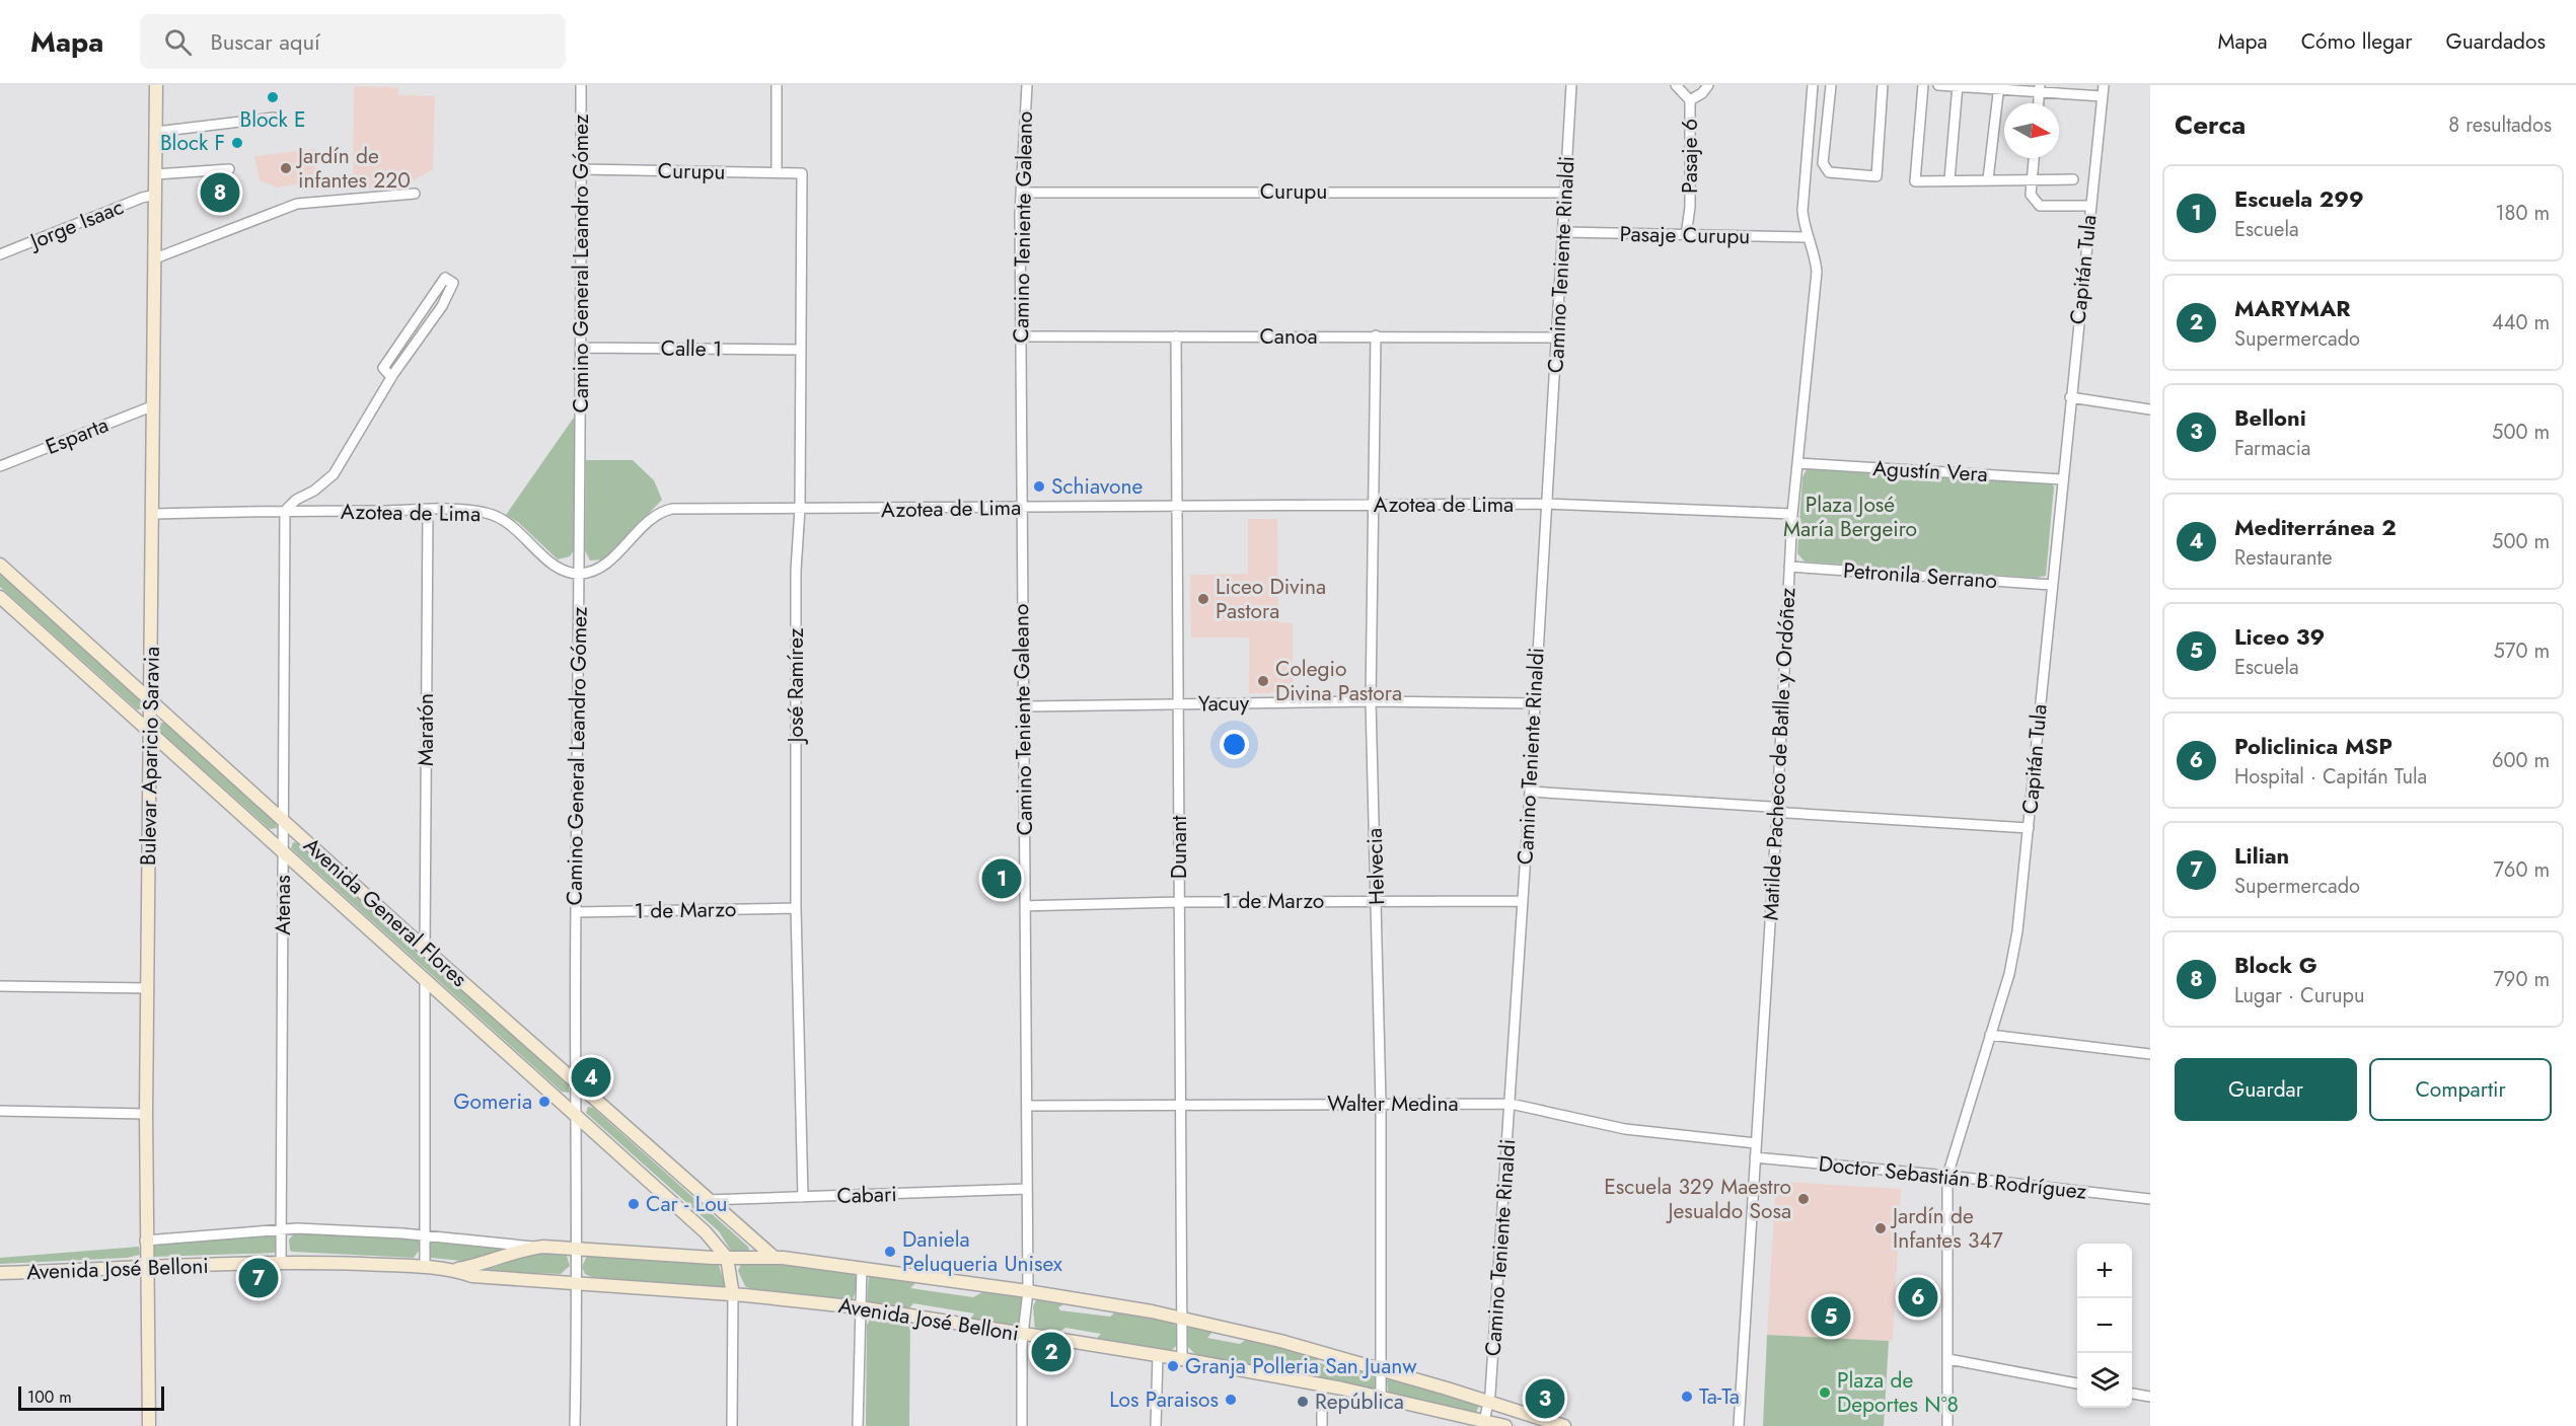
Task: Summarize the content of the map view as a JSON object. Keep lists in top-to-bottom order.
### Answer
{
  "streets": {
    "main road": ["Bulevar Aparicio Saravia", "Avenida General Flores", "Avenida José Belloni"],
    "street": [
      "Pasaje 6",
      "Curupu",
      "Jorge Isaac",
      "Camino Teniente Galeano",
      "Pasaje Curupu",
      "Camino General Leandro Gómez",
      "Camino Teniente Rinaldi",
      "Capitán Tula",
      "Canoa",
      "Calle 1",
      "Esparta",
      "Agustín Vera",
      "Azotea de Lima",
      "Petronila Serrano",
      "José Ramírez",
      "Yacuy",
      "Maratón",
      "Matilde Pacheco de Batlle y Ordóñez",
      "Dunant",
      "Helvecia",
      "1 de Marzo",
      "Atenas",
      "Walter Medina",
      "Doctor Sebastián B Rodríguez",
      "Cabari"
    ]
  },
  "crossings": [
    ["Pasaje 6", "Pasaje Curupu"],
    ["Curupu", "Camino Teniente Galeano"],
    ["Curupu", "Camino General Leandro Gómez"],
    ["Curupu", "Camino Teniente Rinaldi"],
    ["Curupu", "José Ramírez"],
    ["Jorge Isaac", "Bulevar Aparicio Saravia"],
    ["Camino Teniente Galeano", "Canoa"],
    ["Camino Teniente Galeano", "Azotea de Lima"],
    ["Camino Teniente Galeano", "Yacuy"],
    ["Camino Teniente Galeano", "1 de Marzo"],
    ["Camino Teniente Galeano", "Walter Medina"],
    ["Camino Teniente Galeano", "Cabari"],
    ["Camino Teniente Galeano", "Avenida José Belloni"],
    ["Pasaje Curupu", "Camino Teniente Rinaldi"],
    ["Pasaje Curupu", "Matilde Pacheco de Batlle y Ordóñez"],
    ["Camino General Leandro Gómez", "Calle 1"],
    ["Camino General Leandro Gómez", "Azotea de Lima"],
    ["Camino General Leandro Gómez", "1 de Marzo"],
    ["Camino General Leandro Gómez", "Avenida General Flores"],
    ["Camino General Leandro Gómez", "Avenida José Belloni"],
    ["Camino Teniente Rinaldi", "Canoa"],
    ["Camino Teniente Rinaldi", "Azotea de Lima"],
    ["Camino Teniente Rinaldi", "Yacuy"],
    ["Camino Teniente Rinaldi", "1 de Marzo"],
    ["Camino Teniente Rinaldi", "Walter Medina"],
    ["Camino Teniente Rinaldi", "Avenida José Belloni"],
    ["Capitán Tula", "Agustín Vera"],
    ["Capitán Tula", "Petronila Serrano"],
    ["Capitán Tula", "Doctor Sebastián B Rodríguez"],
    ["Canoa", "Dunant"],
    ["Canoa", "Helvecia"],
    ["Calle 1", "José Ramírez"],
    ["Esparta", "Bulevar Aparicio Saravia"],
    ["Agustín Vera", "Matilde Pacheco de Batlle y Ordóñez"],
    ["Azotea de Lima", "José Ramírez"],
    ["Azotea de Lima", "Maratón"],
    ["Azotea de Lima", "Matilde Pacheco de Batlle y Ordóñez"],
    ["Azotea de Lima", "Bulevar Aparicio Saravia"],
    ["Azotea de Lima", "Dunant"],
    ["Azotea de Lima", "Helvecia"],
    ["Azotea de Lima", "Atenas"],
    ["Petronila Serrano", "Matilde Pacheco de Batlle y Ordóñez"],
    ["José Ramírez", "1 de Marzo"],
    ["José Ramírez", "Cabari"],
    ["Yacuy", "Dunant"],
    ["Yacuy", "Helvecia"],
    ["Maratón", "Avenida General Flores"],
    ["Matilde Pacheco de Batlle y Ordóñez", "Walter Medina"],
    ["Matilde Pacheco de Batlle y Ordóñez", "Doctor Sebastián B Rodríguez"],
    ["Bulevar Aparicio Saravia", "Avenida General Flores"],
    ["Bulevar Aparicio Saravia", "Avenida José Belloni"],
    ["Dunant", "1 de Marzo"],
    ["Dunant", "Walter Medina"],
    ["Dunant", "Avenida José Belloni"],
    ["Helvecia", "1 de Marzo"],
    ["Helvecia", "Walter Medina"],
    ["Helvecia", "Avenida José Belloni"],
    ["Atenas", "Avenida General Flores"],
    ["Atenas", "Avenida José Belloni"],
    ["Avenida General Flores", "Cabari"],
    ["Avenida General Flores", "Avenida José Belloni"]
  ],
  "parks": ["Plaza José María Bergeiro"],
  "places": [
    "Block E",
    "Block F",
    "Jardín de infantes 220",
    "Schiavone",
    "Liceo Divina Pastora",
    "Colegio Divina Pastora",
    "Gomeria",
    "Escuela 329 Maestro Jesualdo Sosa",
    "Car - Lou",
    "Jardín de Infantes 347",
    "Daniela Peluqueria Unisex",
    "Granja Polleria San Juanw",
    "Plaza de Deportes N°8",
    "Ta-Ta",
    "Los Paraisos",
    "República"
  ],
  "scale_bar": "100 m",
  "north": "right",
  "page": {
    "header": "Mapa",
    "search": "Buscar aquí",
    "nav": ["Mapa", "Cómo llegar", "Guardados"],
    "heading": ["Cerca", "8 resultados"],
    "list": [
      {
        "mark": "1",
        "name": "Escuela 299",
        "note": "Escuela",
        "value": "180 m"
      },
      {
        "mark": "2",
        "name": "MARYMAR",
        "note": "Supermercado",
        "value": "440 m"
      },
      {
        "mark": "3",
        "name": "Belloni",
        "note": "Farmacia",
        "value": "500 m"
      },
      {
        "mark": "4",
        "name": "Mediterránea 2",
        "note": "Restaurante",
        "value": "500 m"
      },
      {
        "mark": "5",
        "name": "Liceo 39",
        "note": "Escuela",
        "value": "570 m"
      },
      {
        "mark": "6",
        "name": "Policlinica MSP",
        "note": "Hospital · Capitán Tula",
        "value": "600 m"
      },
      {
        "mark": "7",
        "name": "Lilian",
        "note": "Supermercado",
        "value": "760 m"
      },
      {
        "mark": "8",
        "name": "Block G",
        "note": "Lugar · Curupu",
        "value": "790 m"
      }
    ],
    "pins": [
      "8",
      "1",
      "4",
      "7",
      "6",
      "5",
      "2",
      "3"
    ],
    "buttons": ["Guardar", "Compartir"],
    "map_buttons": ["+", "−"],
    "scale": "100 m"
  }
}
